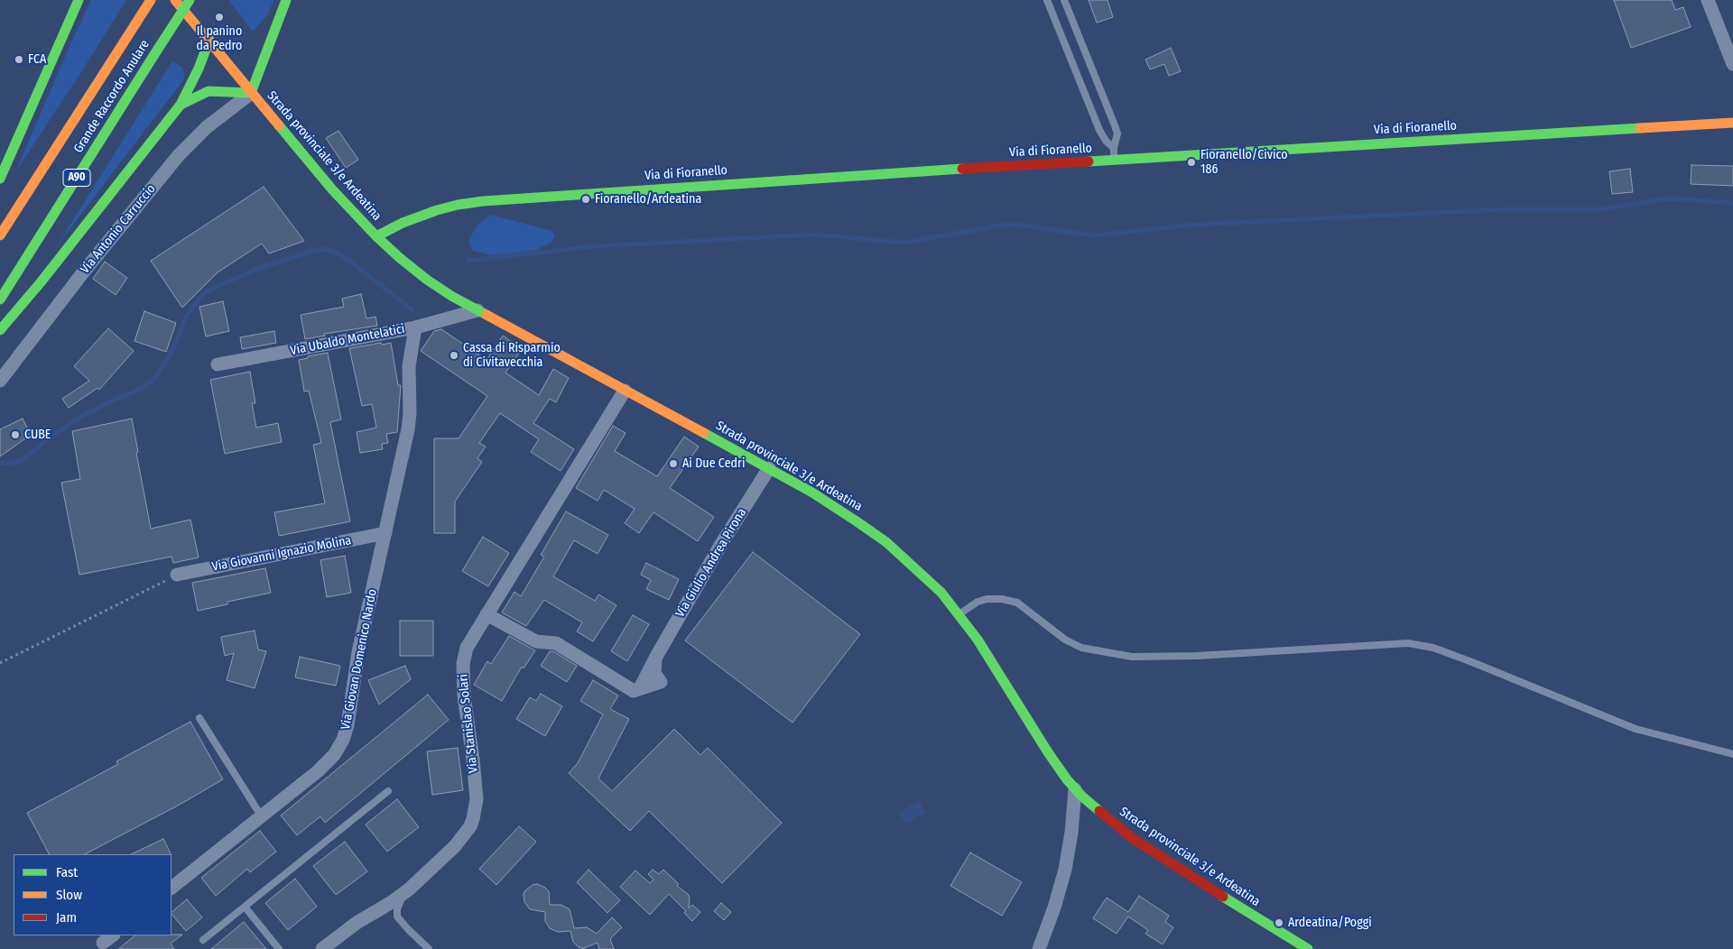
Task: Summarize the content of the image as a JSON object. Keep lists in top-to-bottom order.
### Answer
{
  "streets": {
    "main road": [
      "Grande Raccordo Anulare",
      "Via di Fioranello",
      "Strada provinciale 3/e Ardeatina",
      "A90"
    ],
    "street": [
      "Via Antonio Carruccio",
      "Via Ubaldo Montelatici",
      "Via Giovanni Ignazio Molina",
      "Via Giulio Andrea Pirona",
      "Via Giovan Domenico Nardo",
      "Via Stanislao Solari"
    ]
  },
  "crossings": [
    ["Via di Fioranello", "Strada provinciale 3/e Ardeatina"],
    ["Strada provinciale 3/e Ardeatina", "Via Antonio Carruccio"],
    ["Strada provinciale 3/e Ardeatina", "Via Ubaldo Montelatici"],
    ["Strada provinciale 3/e Ardeatina", "Via Giulio Andrea Pirona"],
    ["Strada provinciale 3/e Ardeatina", "Via Stanislao Solari"],
    ["Via Ubaldo Montelatici", "Via Giovan Domenico Nardo"],
    ["Via Giovanni Ignazio Molina", "Via Giovan Domenico Nardo"],
    ["Via Giulio Andrea Pirona", "Via Stanislao Solari"]
  ],
  "places": [
    "Il panino da Pedro",
    "FCA",
    "Fioranello/Civico 186",
    "Fioranello/Ardeatina",
    "Cassa di Risparmio di Civitavecchia",
    "CUBE",
    "Ai Due Cedri",
    "Ardeatina/Poggi"
  ],
  "legend": ["Fast", "Slow", "Jam"]
}
